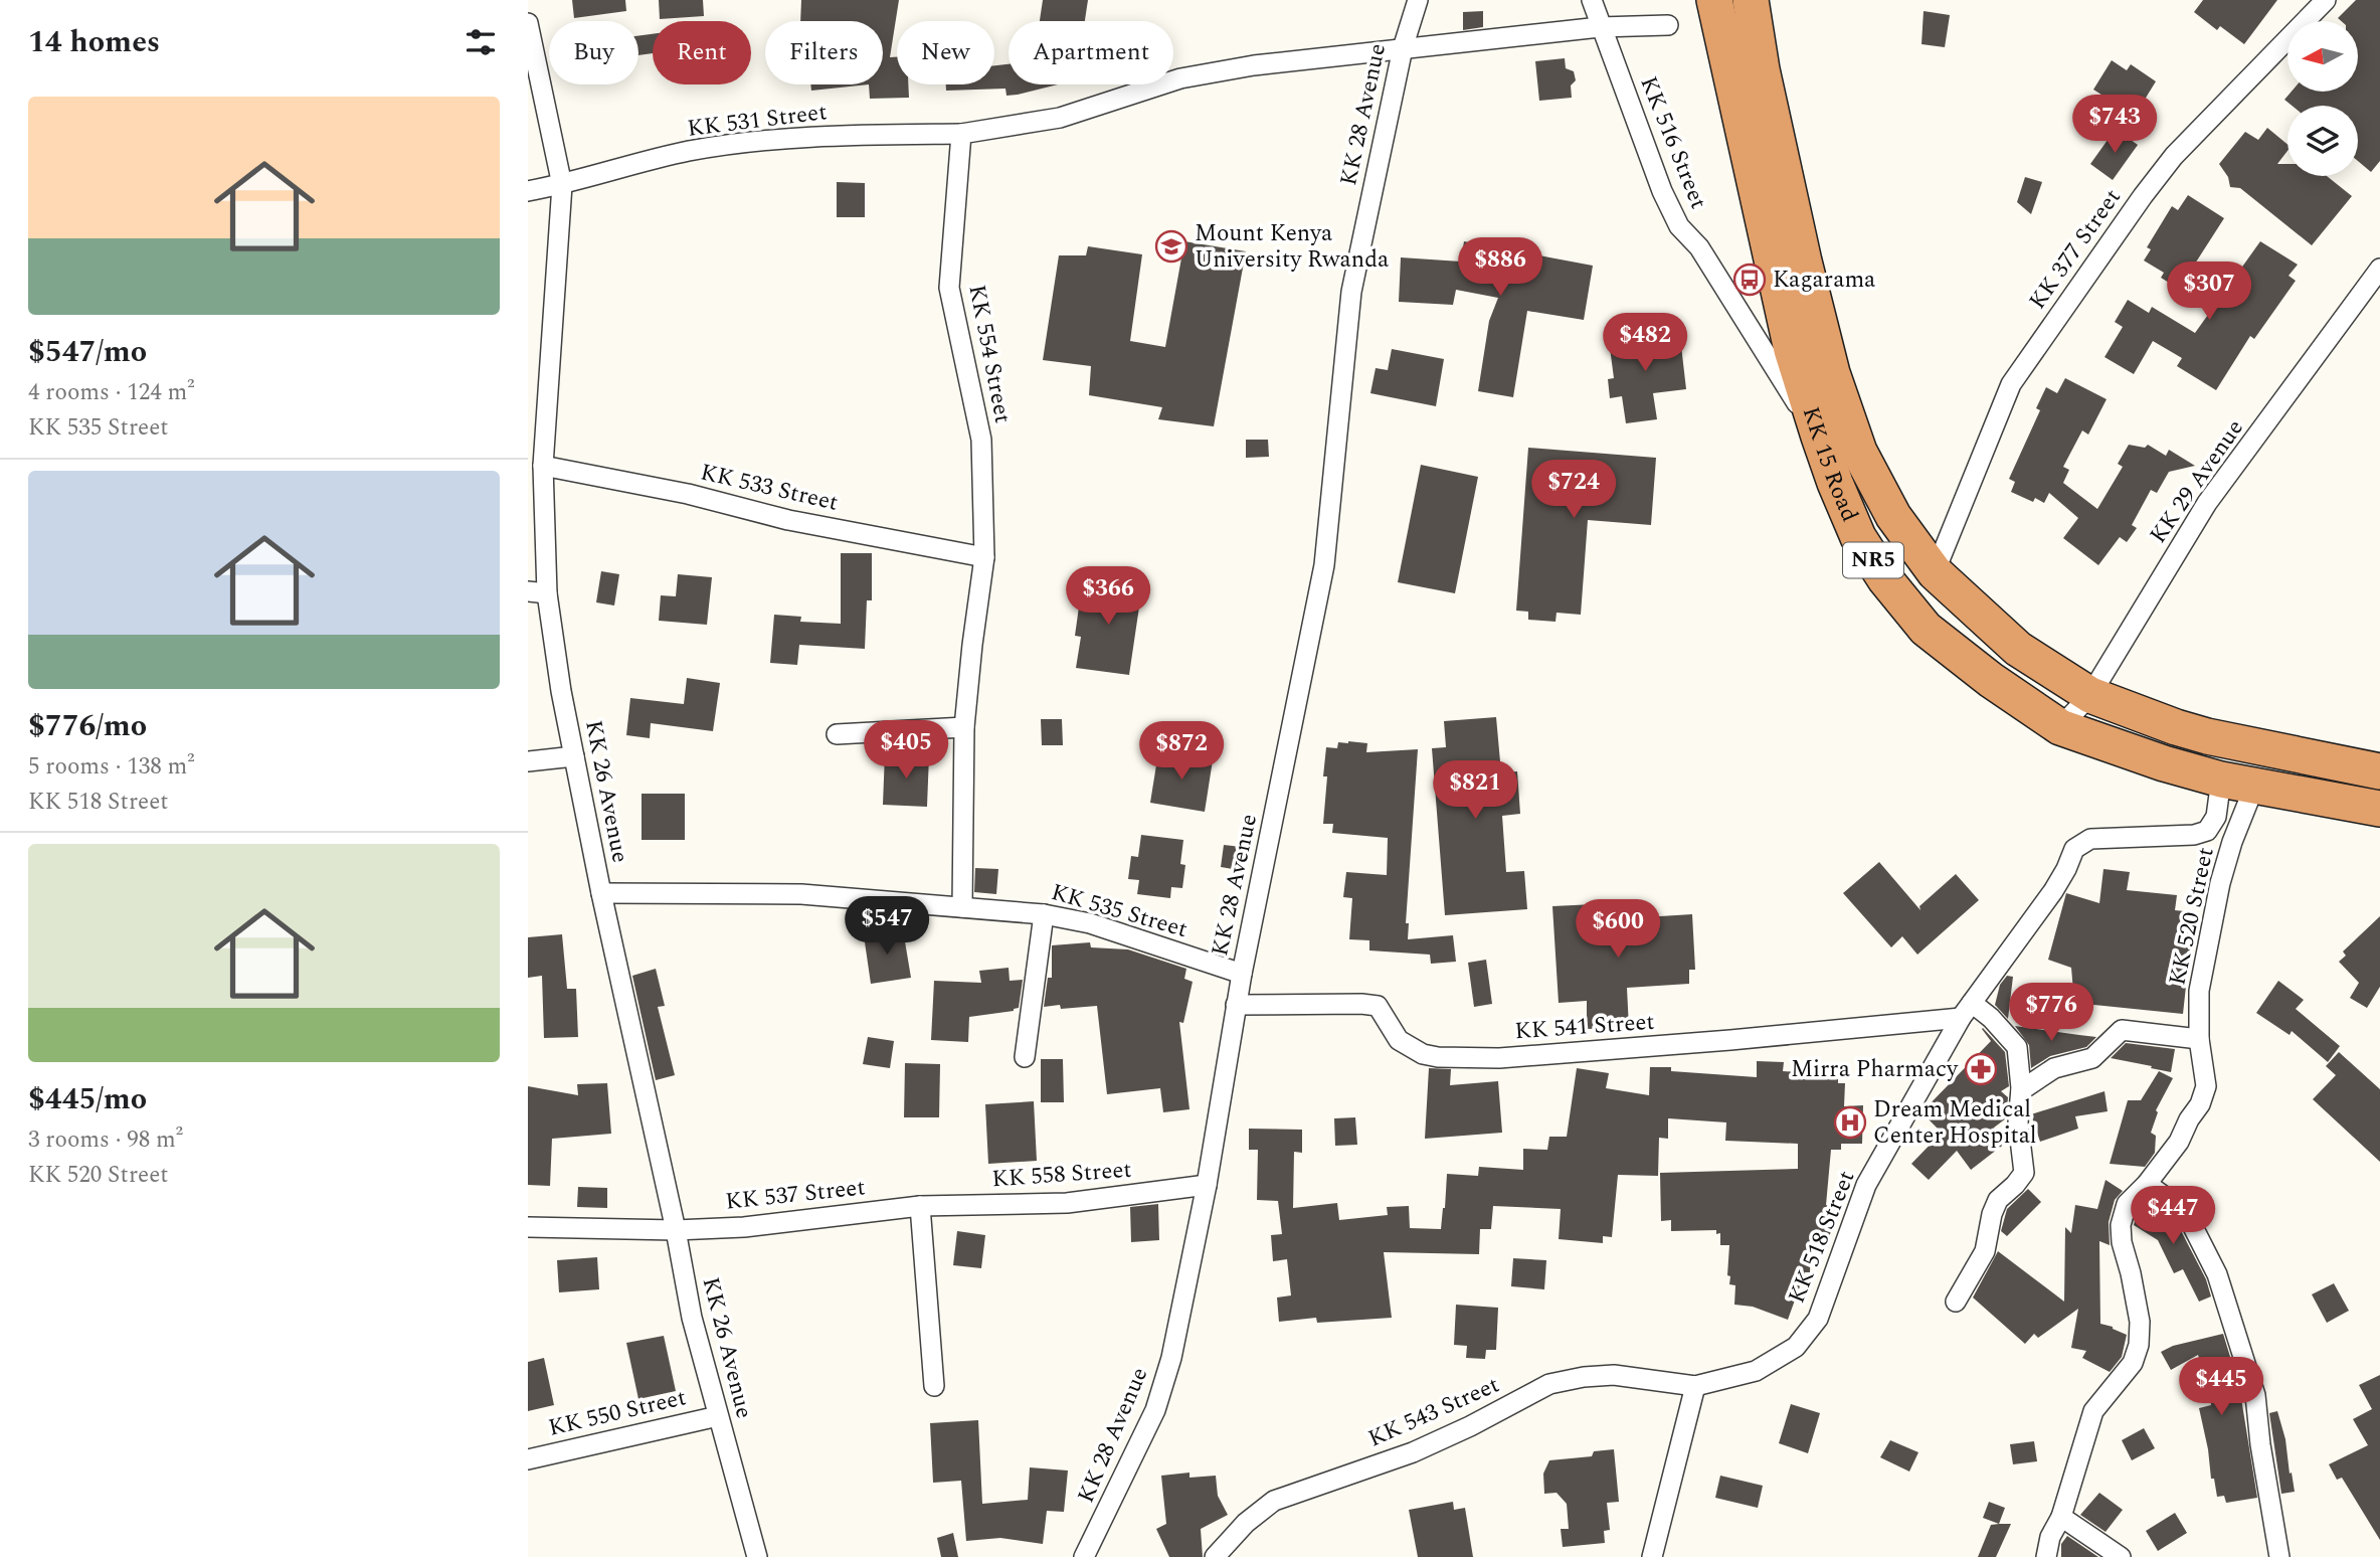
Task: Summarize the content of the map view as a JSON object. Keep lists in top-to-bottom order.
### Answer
{
  "streets": {
    "highway": ["KK 15 Road", "NR5"],
    "street": [
      "KK 28 Avenue",
      "KK 531 Street",
      "KK 516 Street",
      "KK 377 Street",
      "KK 554 Street",
      "KK 29 Avenue",
      "KK 533 Street",
      "KK 26 Avenue",
      "KK 535 Street",
      "KK 520 Street",
      "KK 541 Street",
      "KK 558 Street",
      "KK 537 Street",
      "KK 518 Street",
      "KK 543 Street",
      "KK 550 Street"
    ]
  },
  "crossings": [
    ["KK 28 Avenue", "KK 535 Street"],
    ["KK 28 Avenue", "KK 541 Street"],
    ["KK 28 Avenue", "KK 558 Street"],
    ["KK 531 Street", "KK 554 Street"],
    ["KK 531 Street", "KK 26 Avenue"],
    ["KK 516 Street", "KK 15 Road"],
    ["KK 377 Street", "KK 15 Road"],
    ["KK 554 Street", "KK 533 Street"],
    ["KK 554 Street", "KK 535 Street"],
    ["KK 15 Road", "KK 29 Avenue"],
    ["KK 15 Road", "KK 520 Street"],
    ["KK 15 Road", "KK 518 Street"],
    ["KK 533 Street", "KK 26 Avenue"],
    ["KK 26 Avenue", "KK 535 Street"],
    ["KK 26 Avenue", "KK 537 Street"],
    ["KK 26 Avenue", "KK 550 Street"],
    ["KK 520 Street", "KK 518 Street"],
    ["KK 541 Street", "KK 518 Street"],
    ["KK 558 Street", "KK 537 Street"],
    ["KK 518 Street", "KK 543 Street"]
  ],
  "places": {
    "school or university": ["Mount Kenya University Rwanda"],
    "bus stop": ["Kagarama"],
    "pharmacy": ["Mirra Pharmacy"],
    "hospital": ["Dream Medical Center Hospital"]
  },
  "north": "left",
  "page": {
    "heading": "14 homes",
    "chip": [
      "Buy",
      "Rent",
      "Filters",
      "New",
      "Apartment"
    ],
    "list": [
      {
        "name": "$547/mo",
        "note": "4 rooms · 124 m² · KK 535 Street"
      },
      {
        "name": "$776/mo",
        "note": "5 rooms · 138 m² · KK 518 Street"
      },
      {
        "name": "$445/mo",
        "note": "3 rooms · 98 m² · KK 520 Street"
      }
    ],
    "price": [
      "$743",
      "$886",
      "$307",
      "$482",
      "$724",
      "$366",
      "$405",
      "$872",
      "$821",
      "$547",
      "$600",
      "$776",
      "$447",
      "$445"
    ]
  }
}
